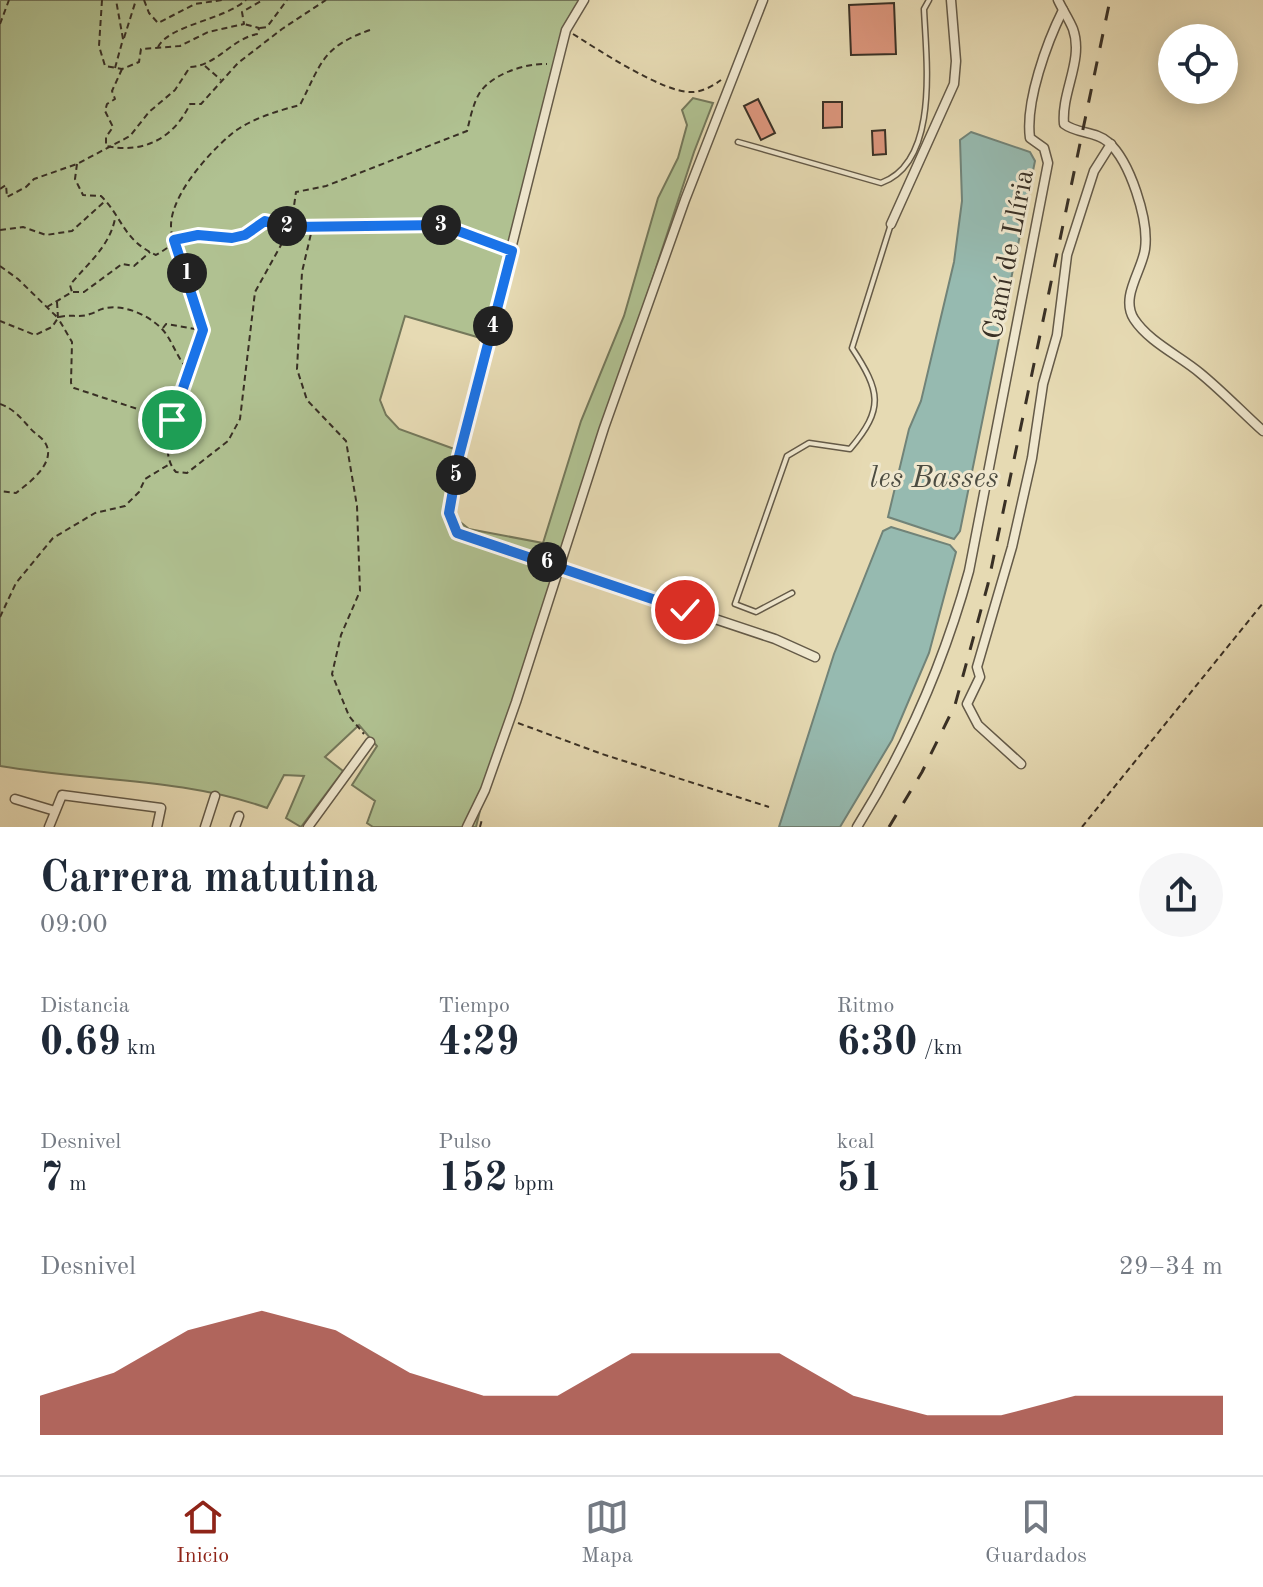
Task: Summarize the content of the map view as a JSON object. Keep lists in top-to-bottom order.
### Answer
{
  "streets": {
    "street": ["Camí de Llíria"]
  },
  "water": ["les Basses"],
  "page": {
    "pins": [
      "3",
      "2",
      "1",
      "4",
      "5",
      "6"
    ],
    "heading": ["Carrera matutina", "09:00"],
    "stats": [
      ["Distancia", "0.69 km"],
      ["Tiempo", "4:29"],
      ["Ritmo", "6:30 /km"],
      ["Desnivel", "7 m"],
      ["Pulso", "152 bpm"],
      ["kcal", "51"]
    ],
    "chart": ["Desnivel", "29–34 m"],
    "tabs": ["Inicio", "Mapa", "Guardados"]
  }
}
